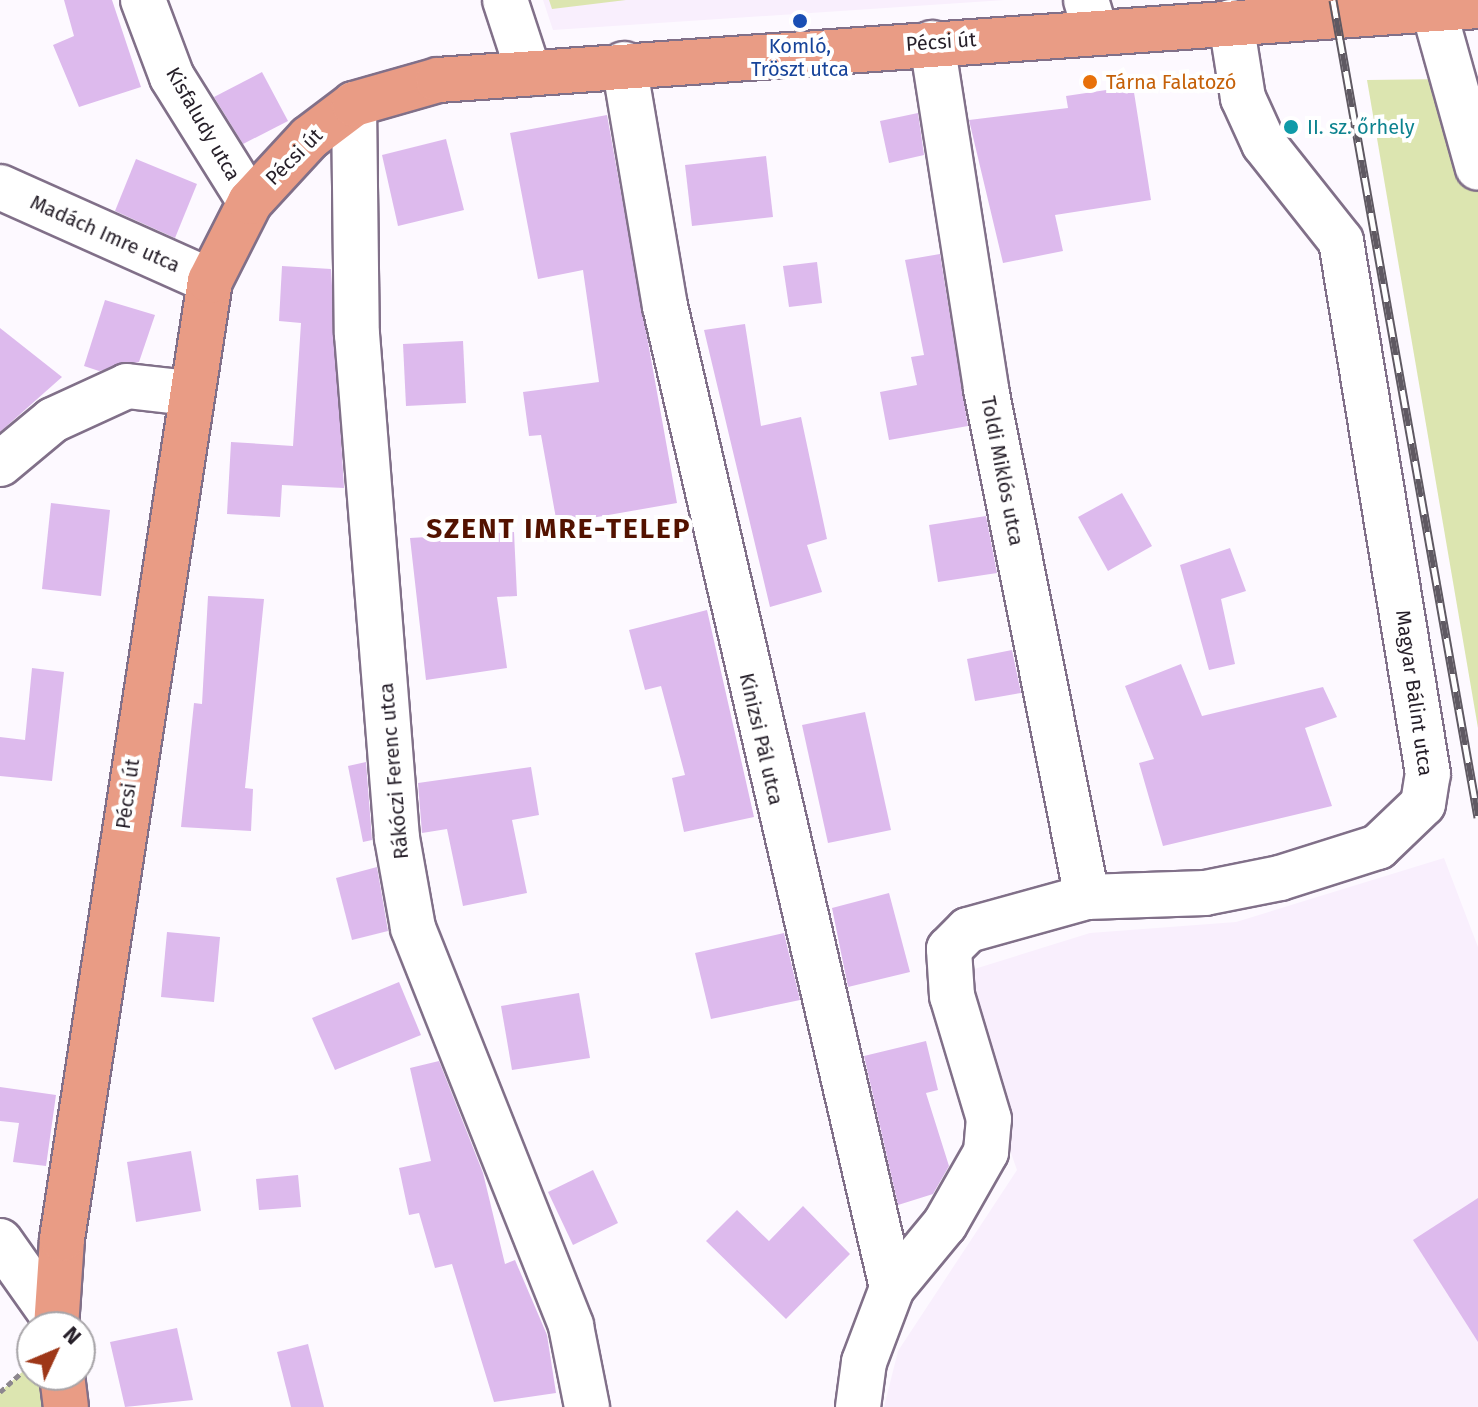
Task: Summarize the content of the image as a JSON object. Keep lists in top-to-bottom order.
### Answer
{
  "streets": {
    "main road": ["Pécsi út"],
    "street": [
      "Kisfaludy utca",
      "Madách Imre utca",
      "Toldi Miklós utca",
      "Magyar Bálint utca",
      "Kinizsi Pál utca",
      "Rákóczi Ferenc utca"
    ]
  },
  "crossings": [
    ["Pécsi út", "Kisfaludy utca"],
    ["Pécsi út", "Madách Imre utca"],
    ["Pécsi út", "Toldi Miklós utca"],
    ["Pécsi út", "Magyar Bálint utca"],
    ["Pécsi út", "Kinizsi Pál utca"],
    ["Pécsi út", "Rákóczi Ferenc utca"],
    ["Toldi Miklós utca", "Magyar Bálint utca"],
    ["Magyar Bálint utca", "Kinizsi Pál utca"]
  ],
  "districts": ["SZENT IMRE-TELEP"],
  "places": ["Komló, Tröszt utca", "Tárna Falatozó", "II. sz. őrhely"],
  "north": "top right"
}
